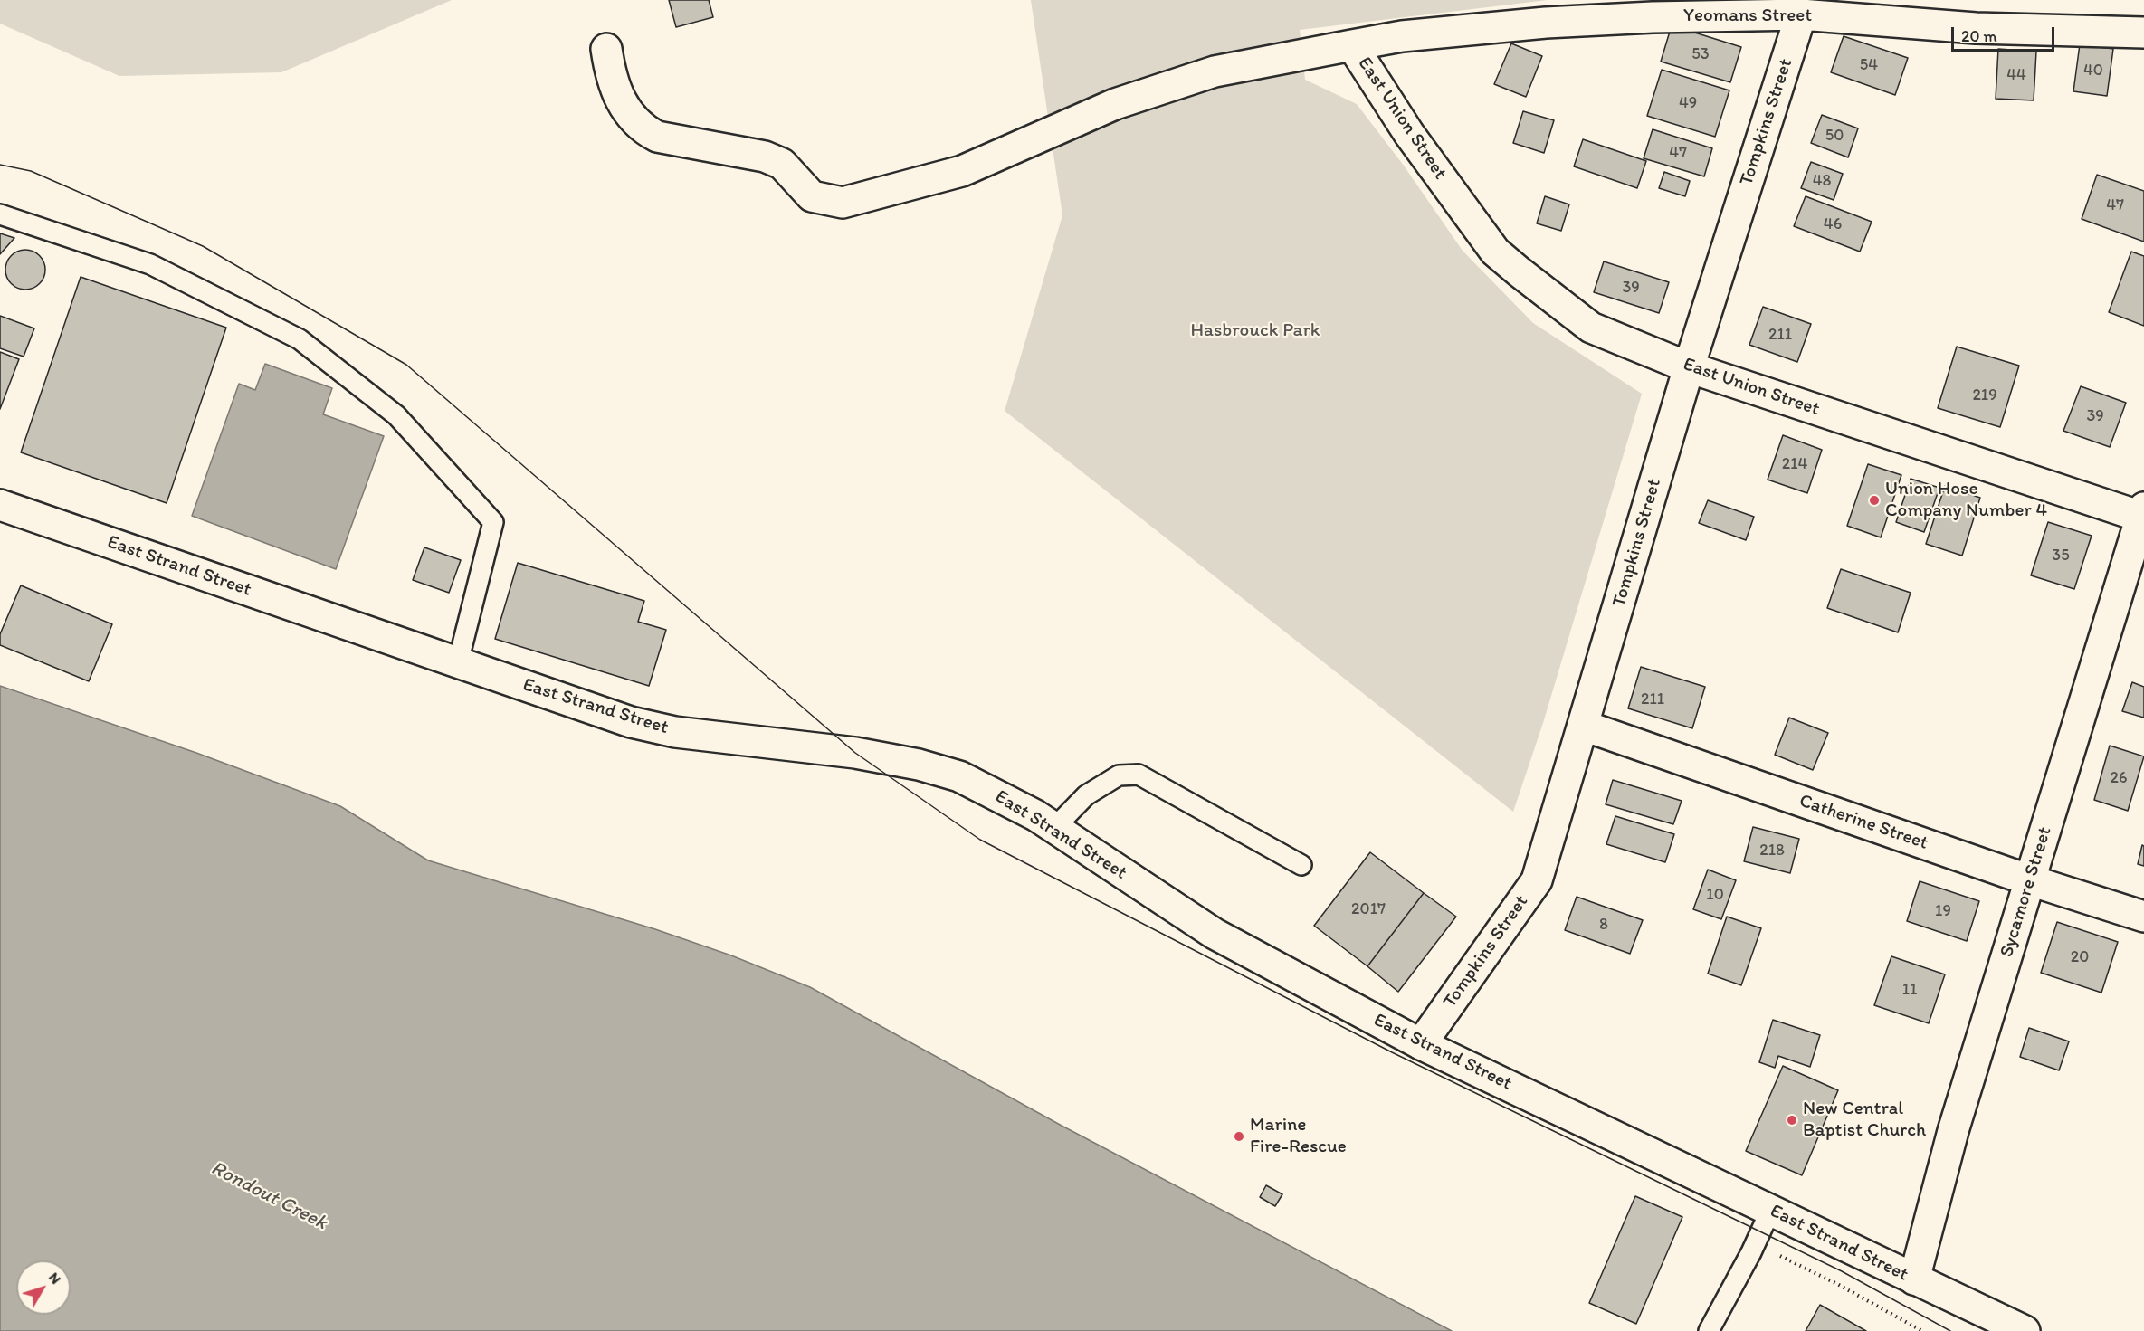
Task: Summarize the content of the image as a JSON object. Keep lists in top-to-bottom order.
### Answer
{
  "streets": {
    "street": [
      "Yeomans Street",
      "East Union Street",
      "Tompkins Street",
      "East Strand Street",
      "Catherine Street",
      "Sycamore Street"
    ]
  },
  "crossings": [
    ["Yeomans Street", "East Union Street"],
    ["Yeomans Street", "Tompkins Street"],
    ["East Union Street", "Tompkins Street"],
    ["East Union Street", "Sycamore Street"],
    ["Tompkins Street", "East Strand Street"],
    ["Tompkins Street", "Catherine Street"],
    ["East Strand Street", "Sycamore Street"],
    ["Catherine Street", "Sycamore Street"]
  ],
  "water": ["Rondout Creek"],
  "parks": ["Hasbrouck Park"],
  "places": ["Union Hose Company Number 4", "New Central Baptist Church", "Marine Fire-Rescue"],
  "house_numbers": [
    "53",
    "54",
    "40",
    "44",
    "49",
    "50",
    "47",
    "48",
    "47",
    "46",
    "39",
    "211",
    "219",
    "39",
    "214",
    "35",
    "211",
    "26",
    "218",
    "10",
    "2017",
    "19",
    "8",
    "20",
    "11"
  ],
  "scale_bar": "20 m",
  "north": "top right"
}
